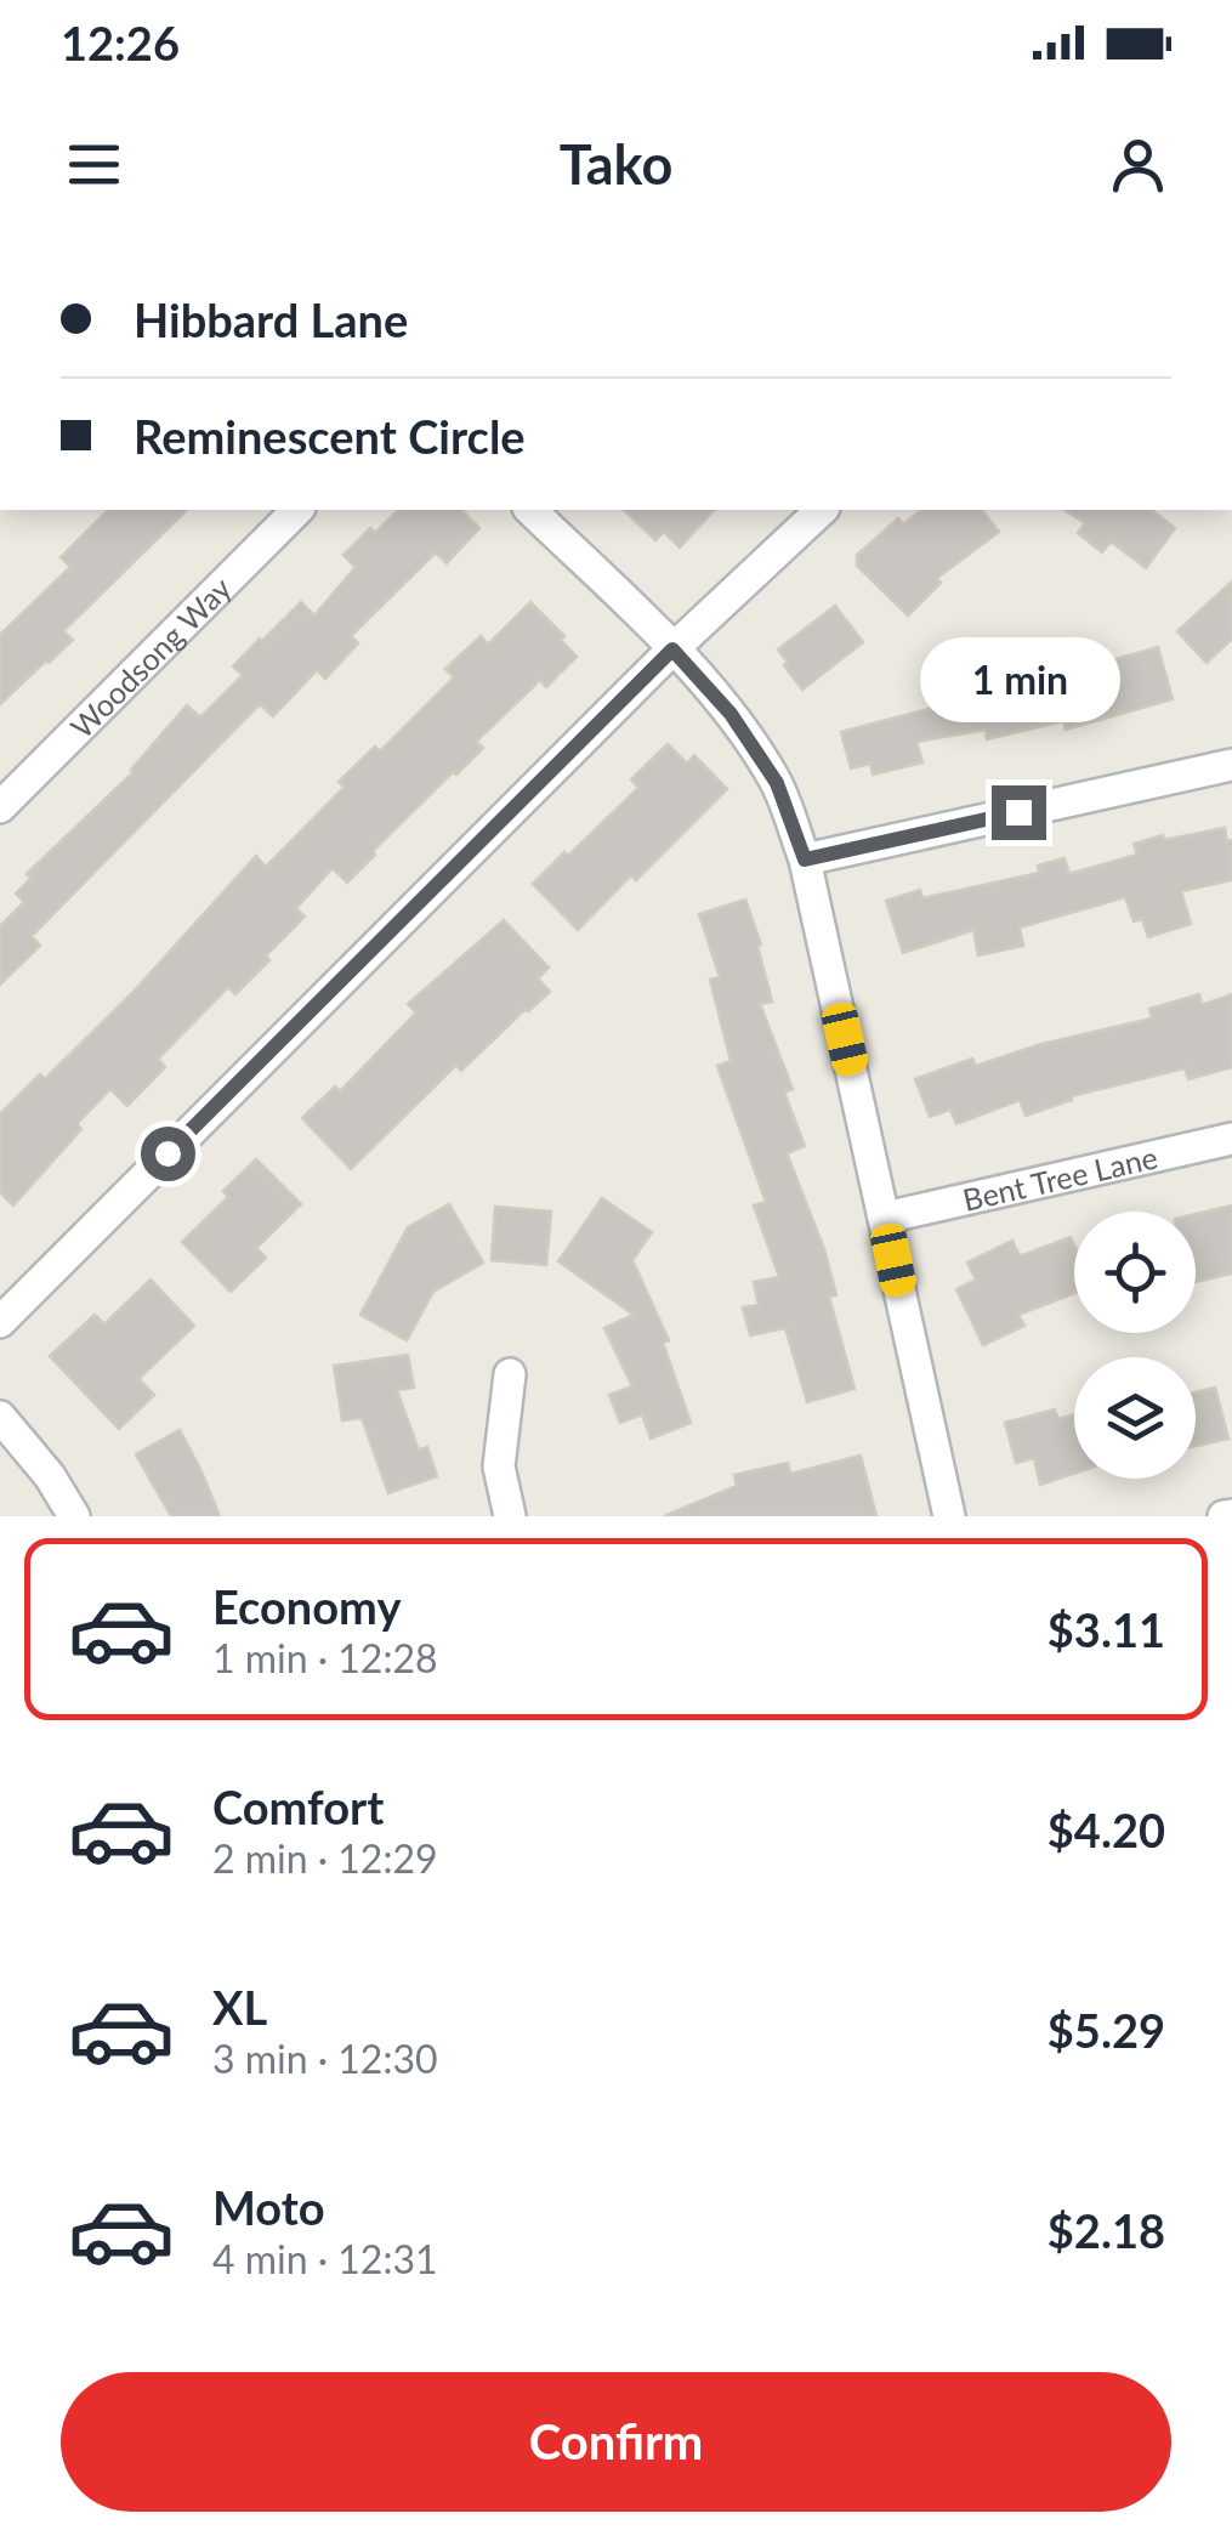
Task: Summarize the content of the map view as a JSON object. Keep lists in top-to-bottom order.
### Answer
{
  "streets": {
    "street": ["Woodsong Way", "Bent Tree Lane"]
  },
  "page": {
    "status": "12:26",
    "header": "Tako",
    "banner": ["Hibbard Lane", "Reminescent Circle"],
    "bubble": "1 min",
    "list": [
      {
        "name": "Economy",
        "note": "1 min · 12:28",
        "value": "$3.11"
      },
      {
        "name": "Comfort",
        "note": "2 min · 12:29",
        "value": "$4.20"
      },
      {
        "name": "XL",
        "note": "3 min · 12:30",
        "value": "$5.29"
      },
      {
        "name": "Moto",
        "note": "4 min · 12:31",
        "value": "$2.18"
      }
    ],
    "buttons": "Confirm"
  }
}
